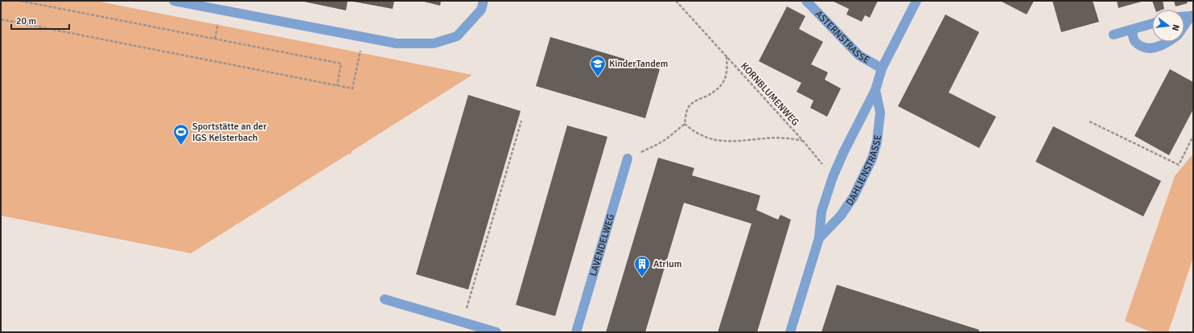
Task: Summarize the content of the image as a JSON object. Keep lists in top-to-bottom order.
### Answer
{
  "streets": {
    "street": ["ASTERNSTRASSE", "DAHLIENSTRASSE", "LAVENDELWEG"],
    "path": ["KORNBLUMENWEG"]
  },
  "crossings": [
    ["ASTERNSTRASSE", "DAHLIENSTRASSE"],
    ["KORNBLUMENWEG", "DAHLIENSTRASSE"]
  ],
  "places": {
    "school or university": ["KinderTandem"],
    "sports": ["Sportstätte an der IGS Kelsterbach"],
    "building": ["Atrium"]
  },
  "scale_bar": "20 m",
  "north": "right"
}
